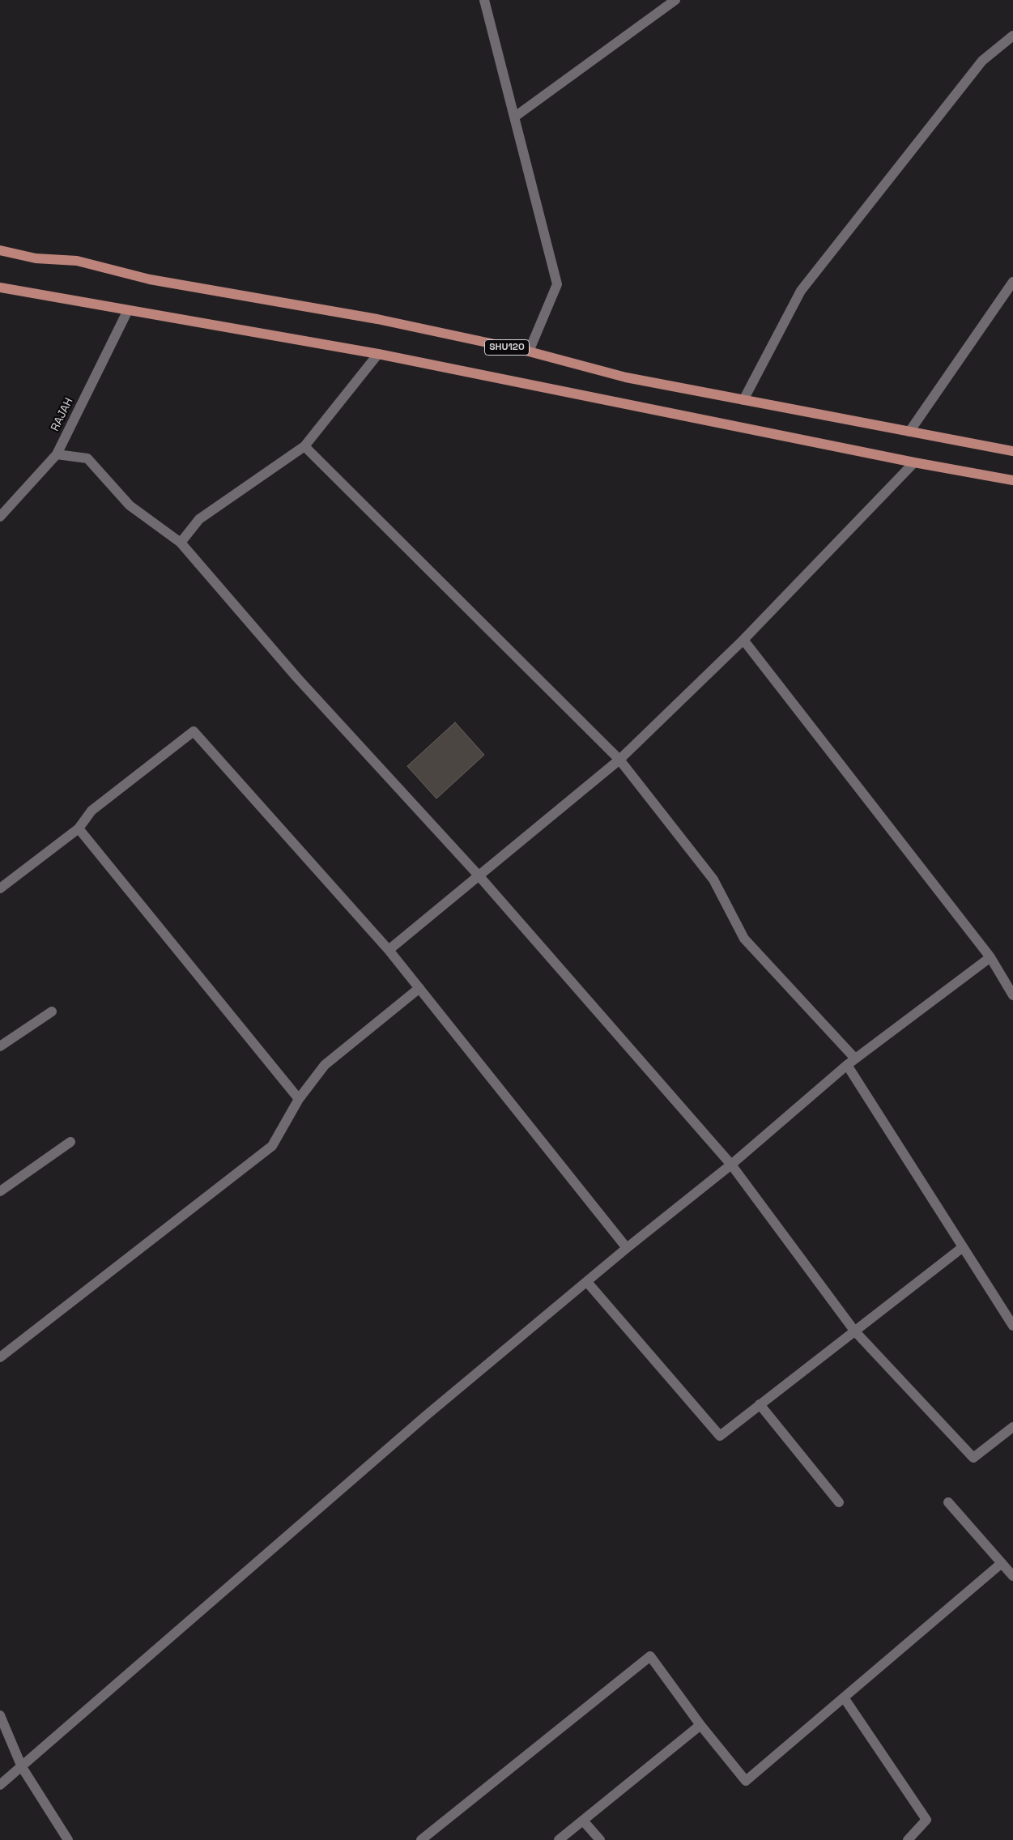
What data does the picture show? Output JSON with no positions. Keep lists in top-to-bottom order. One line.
{"streets":{"main road":["SHU120"],"street":["RAJAH"]}}
